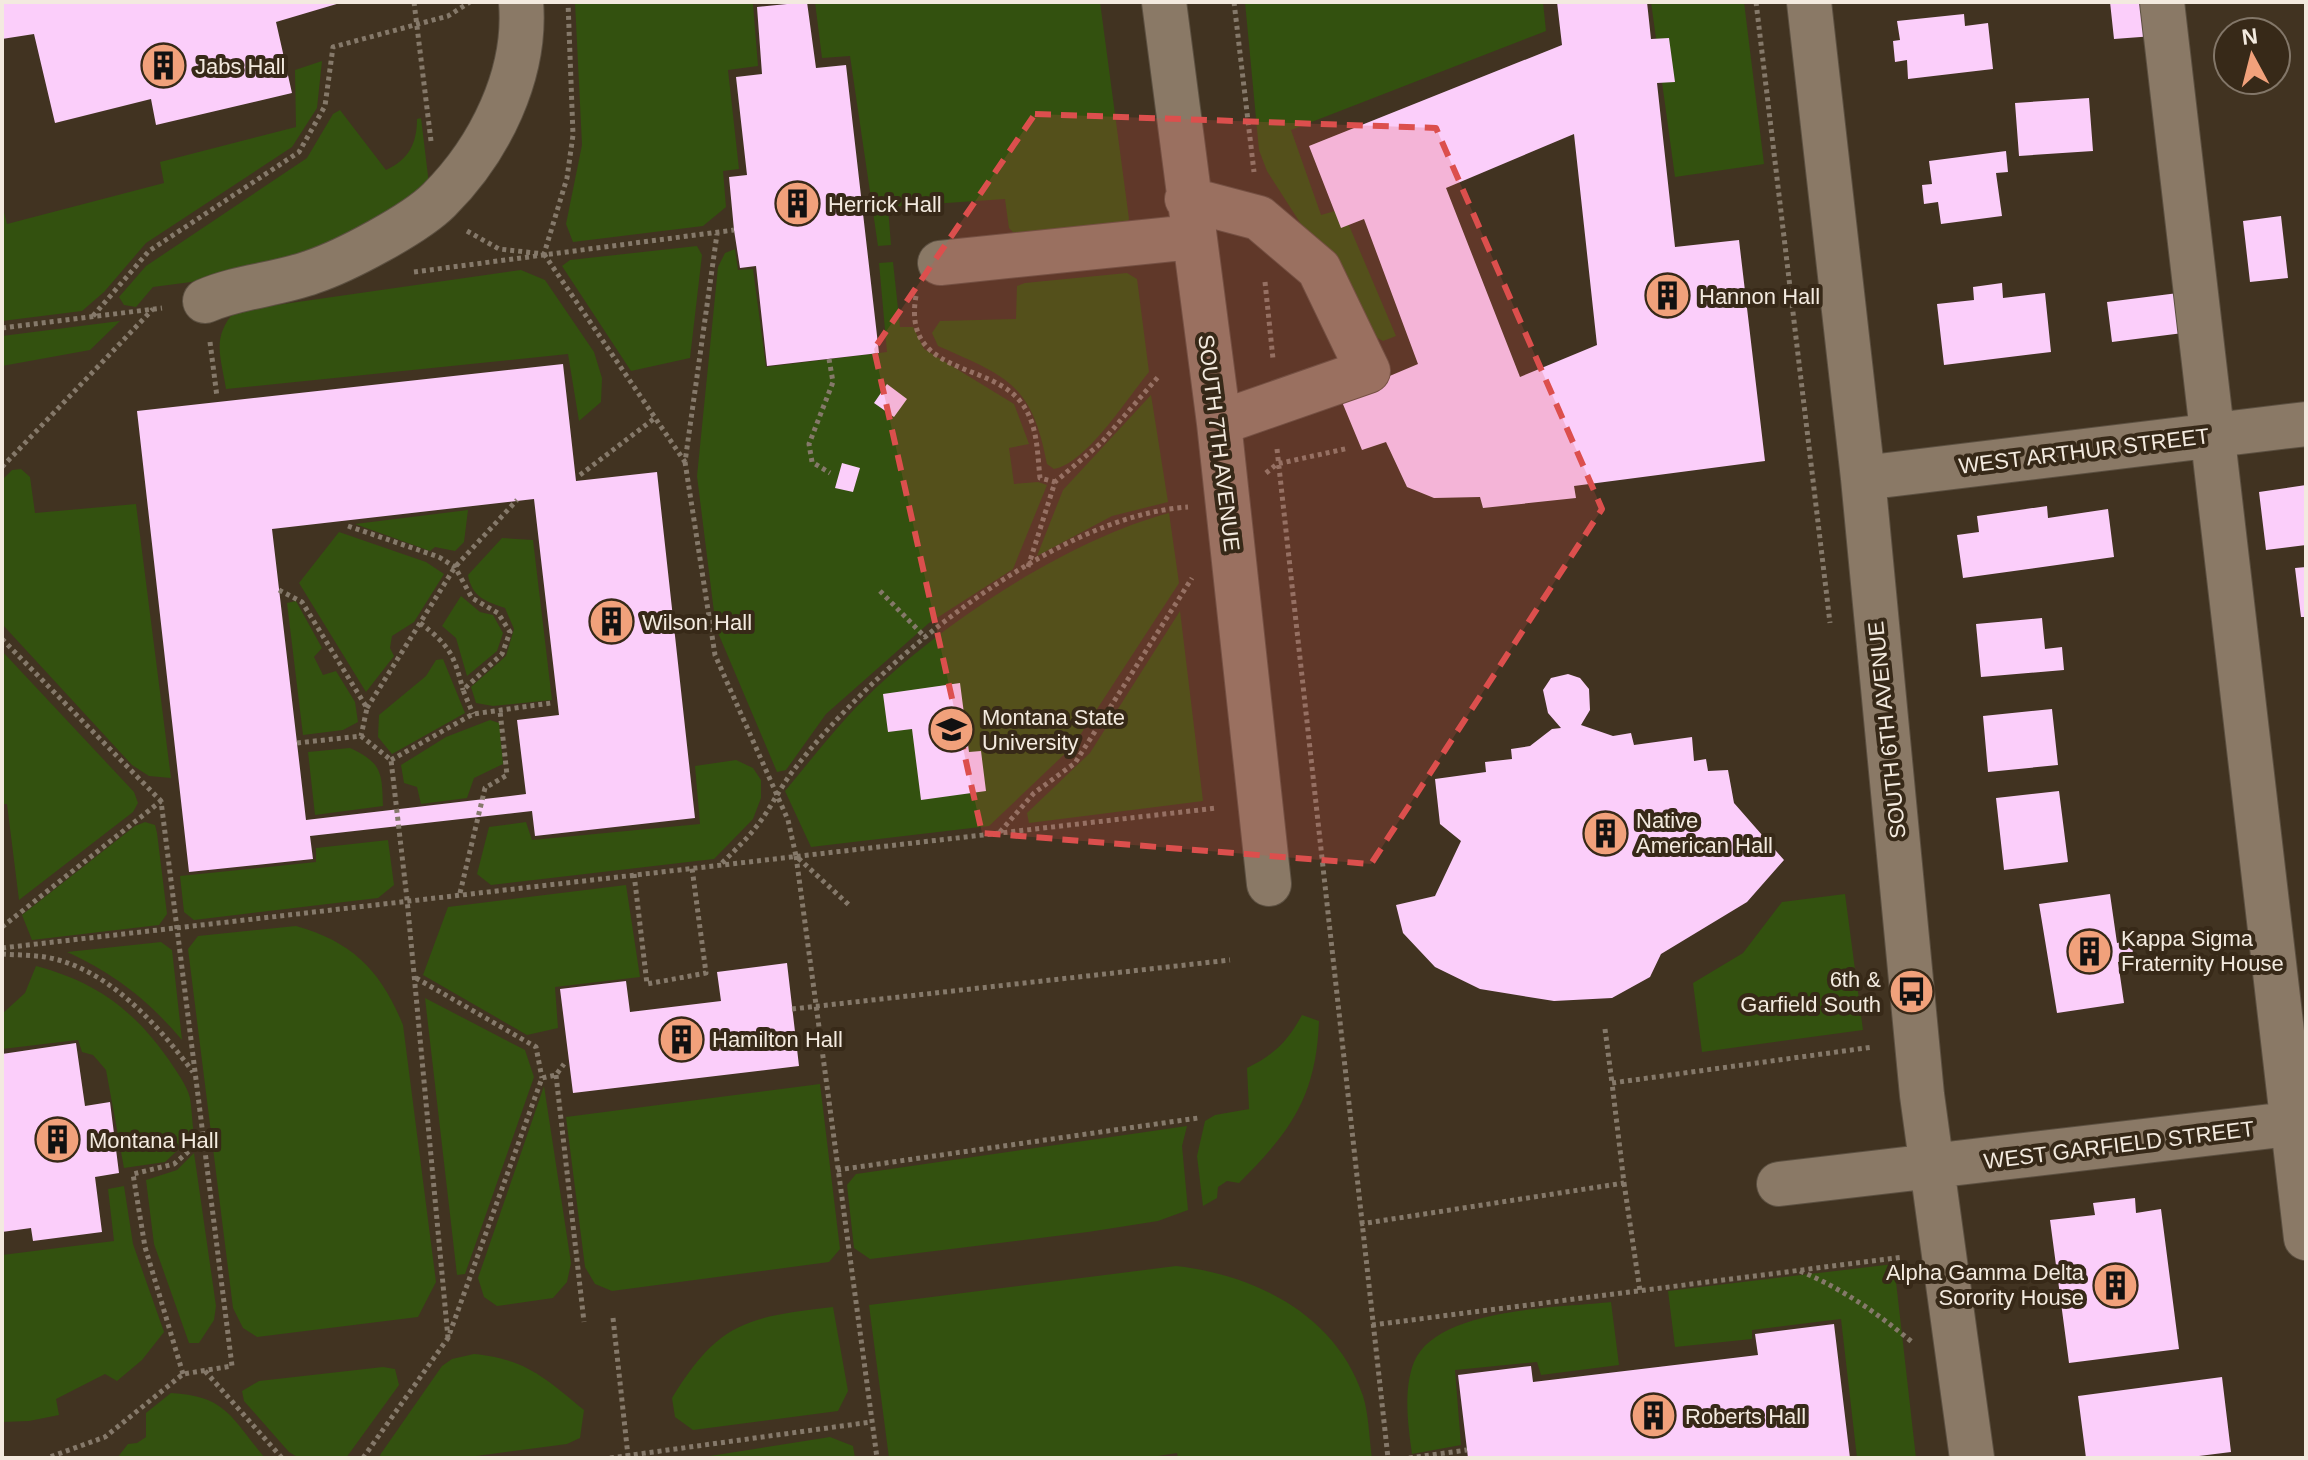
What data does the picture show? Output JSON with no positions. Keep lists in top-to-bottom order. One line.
{"streets":{"street":["SOUTH 7TH AVENUE","WEST ARTHUR STREET","SOUTH 6TH AVENUE","WEST GARFIELD STREET"]},"crossings":[["WEST ARTHUR STREET","SOUTH 6TH AVENUE"],["SOUTH 6TH AVENUE","WEST GARFIELD STREET"]],"places":{"building":["Jabs Hall","Herrick Hall","Hannon Hall","Wilson Hall","Native American Hall","Kappa Sigma Fraternity House","Hamilton Hall","Montana Hall","Alpha Gamma Delta Sorority House","Roberts Hall"],"school or university":["Montana State University"],"bus stop":["6th & Garfield South"]},"north":"top"}
